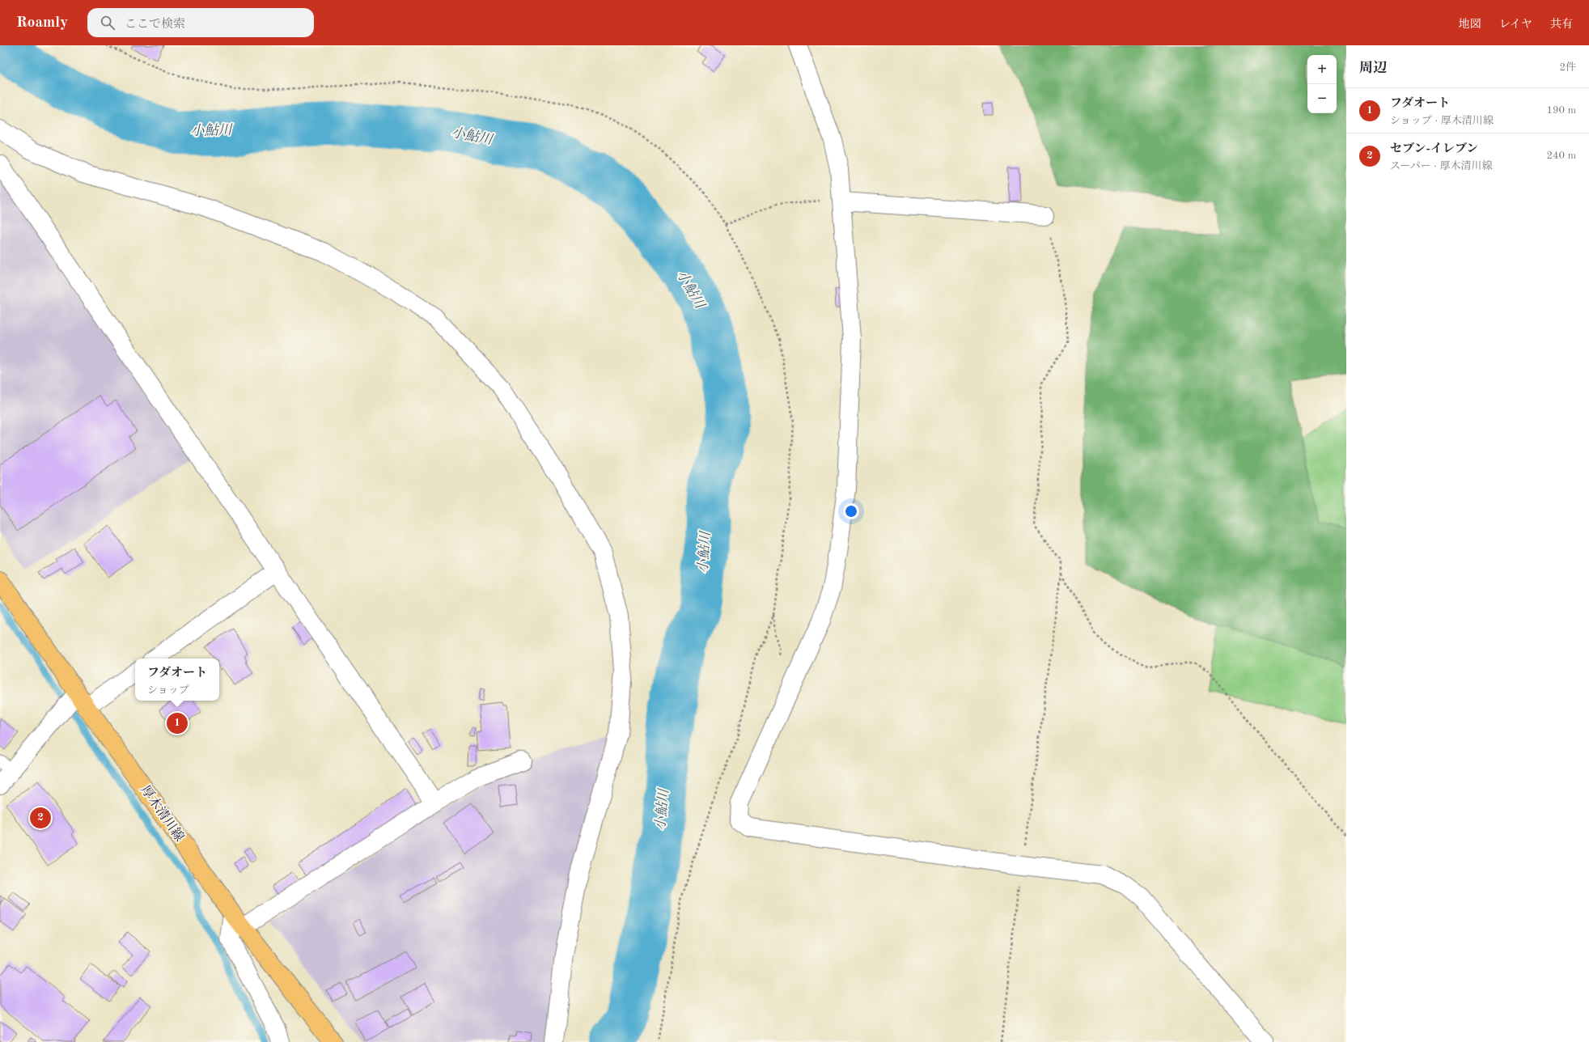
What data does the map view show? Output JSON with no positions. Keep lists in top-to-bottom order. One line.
{"streets":{"main road":["厚木清川線"]},"water":["小鮎川"],"page":{"header":"Roamly","search":"ここで検索","nav":["地図","レイヤ","共有"],"heading":["周辺","2件"],"map_buttons":["+","−"],"list":[{"mark":"1","name":"フダオート","note":"ショップ · 厚木清川線","value":"190 m"},{"mark":"2","name":"セブン-イレブン","note":"スーパー · 厚木清川線","value":"240 m"}],"popup":["フダオート","ショップ"],"pins":["1","2"]}}
